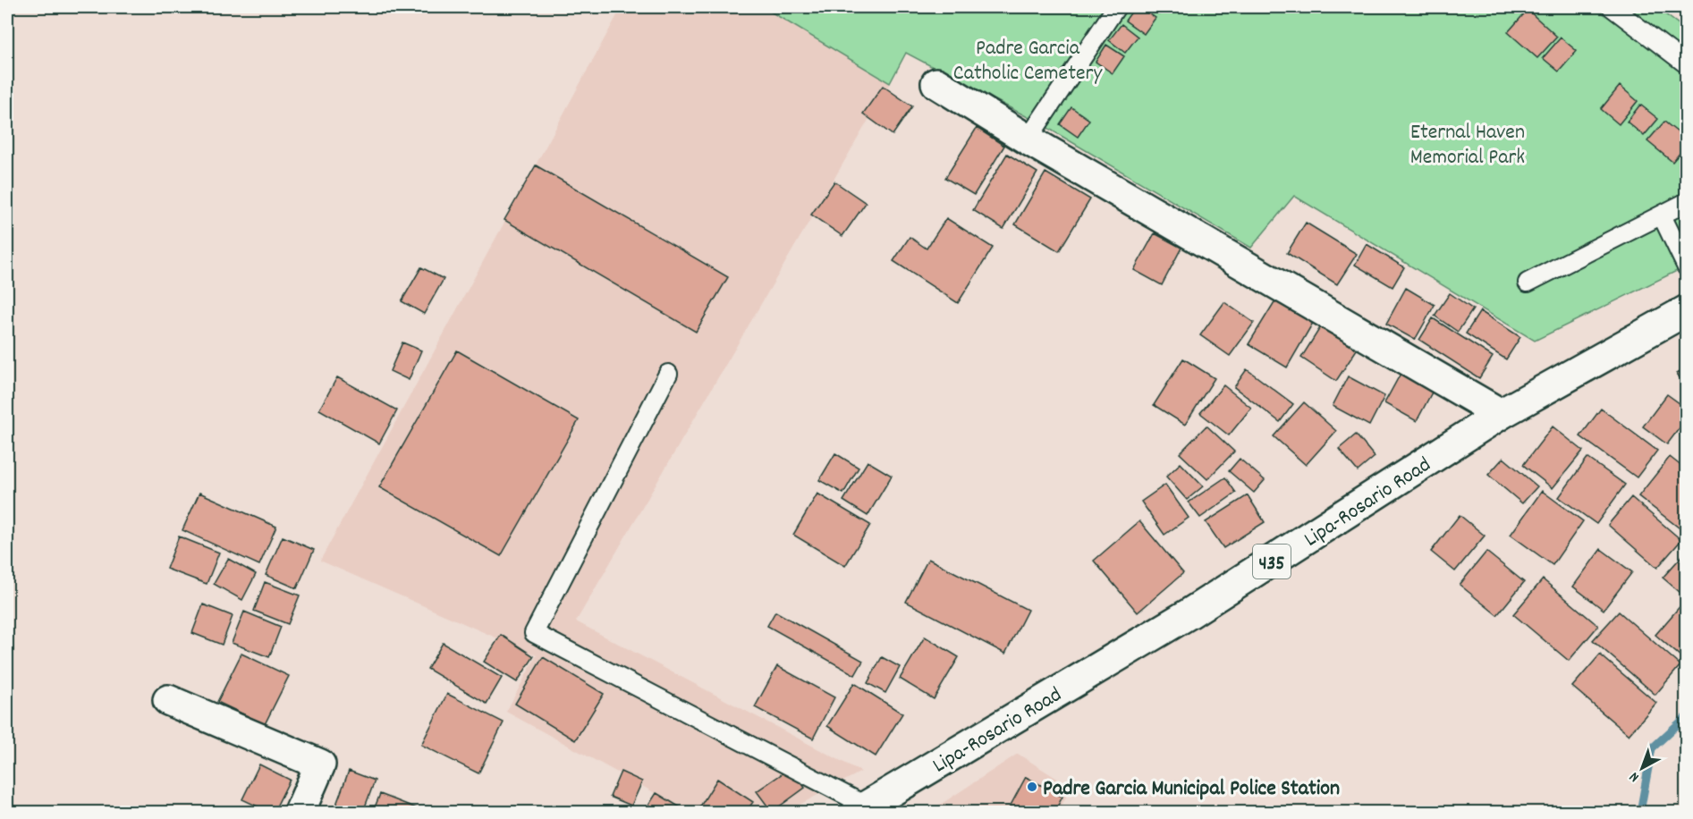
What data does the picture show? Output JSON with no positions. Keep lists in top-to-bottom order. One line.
{"streets":{"main road":["Lipa-Rosario Road","435"]},"parks":["Padre Garcia Catholic Cemetery","Eternal Haven Memorial Park"],"places":["Padre Garcia Municipal Police Station"],"north":"bottom left"}
